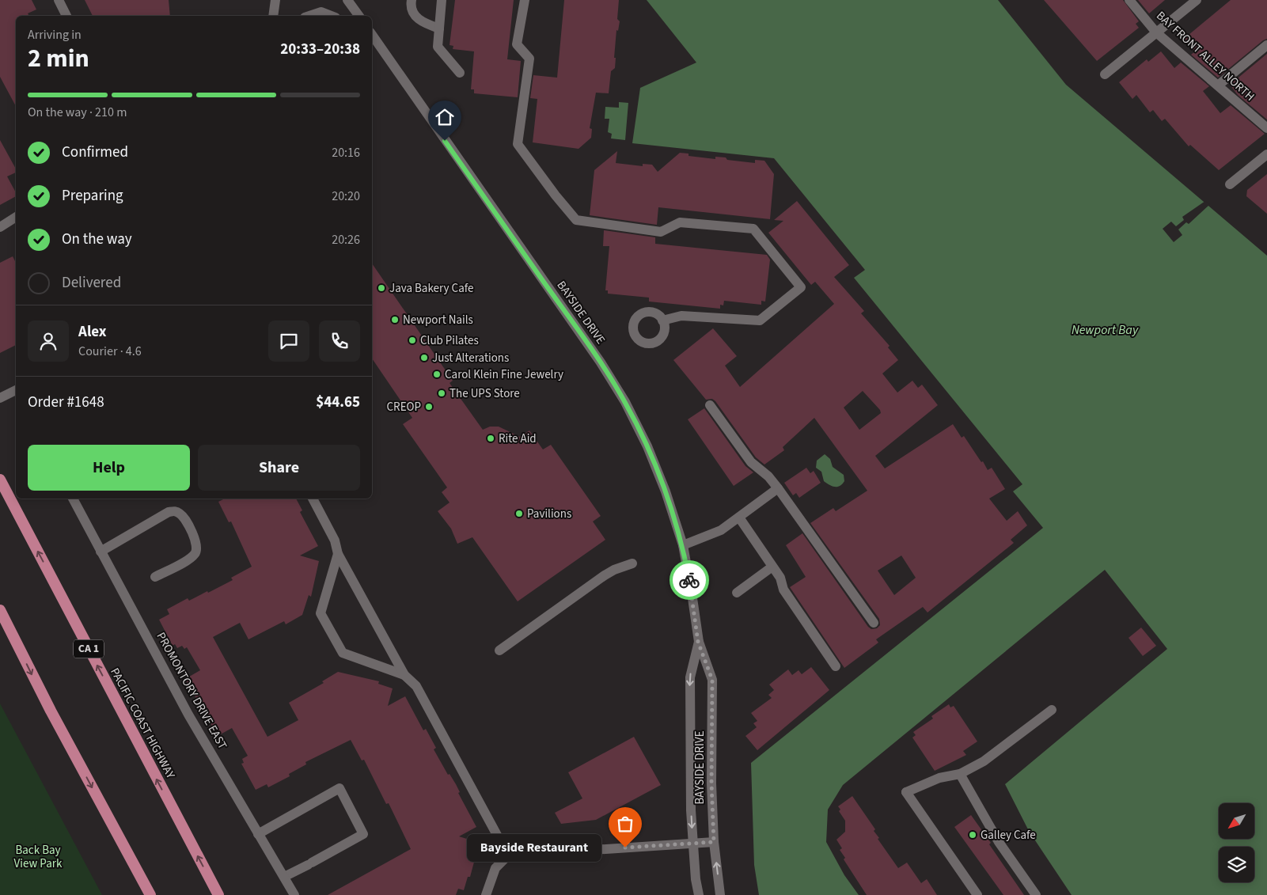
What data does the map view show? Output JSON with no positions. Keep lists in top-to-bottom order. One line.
{"streets":{"highway":["CA 1","PACIFIC COAST HIGHWAY"],"street":["BAY FRONT ALLEY NORTH","BAYSIDE DRIVE","PROMONTORY DRIVE EAST"]},"water":["Newport Bay"],"parks":["Back Bay View Park"],"places":["Java Bakery Cafe","Newport Nails","Club Pilates","Just Alterations","Carol Klein Fine Jewelry","The UPS Store","CREOP","Rite Aid","Pavilions","Galley Cafe","Bayside Restaurant"],"north":"bottom left","page":{"heading":["2 min","Arriving in","20:33–20:38"],"panel":["Alex","Courier · 4.6","Order #1648","$44.65"],"bar":"On the way · 210 m","list":[["Confirmed","20:16"],["Preparing","20:20"],["On the way","20:26"],"Delivered"],"buttons":["Help","Share"],"bubble":"Bayside Restaurant"}}
